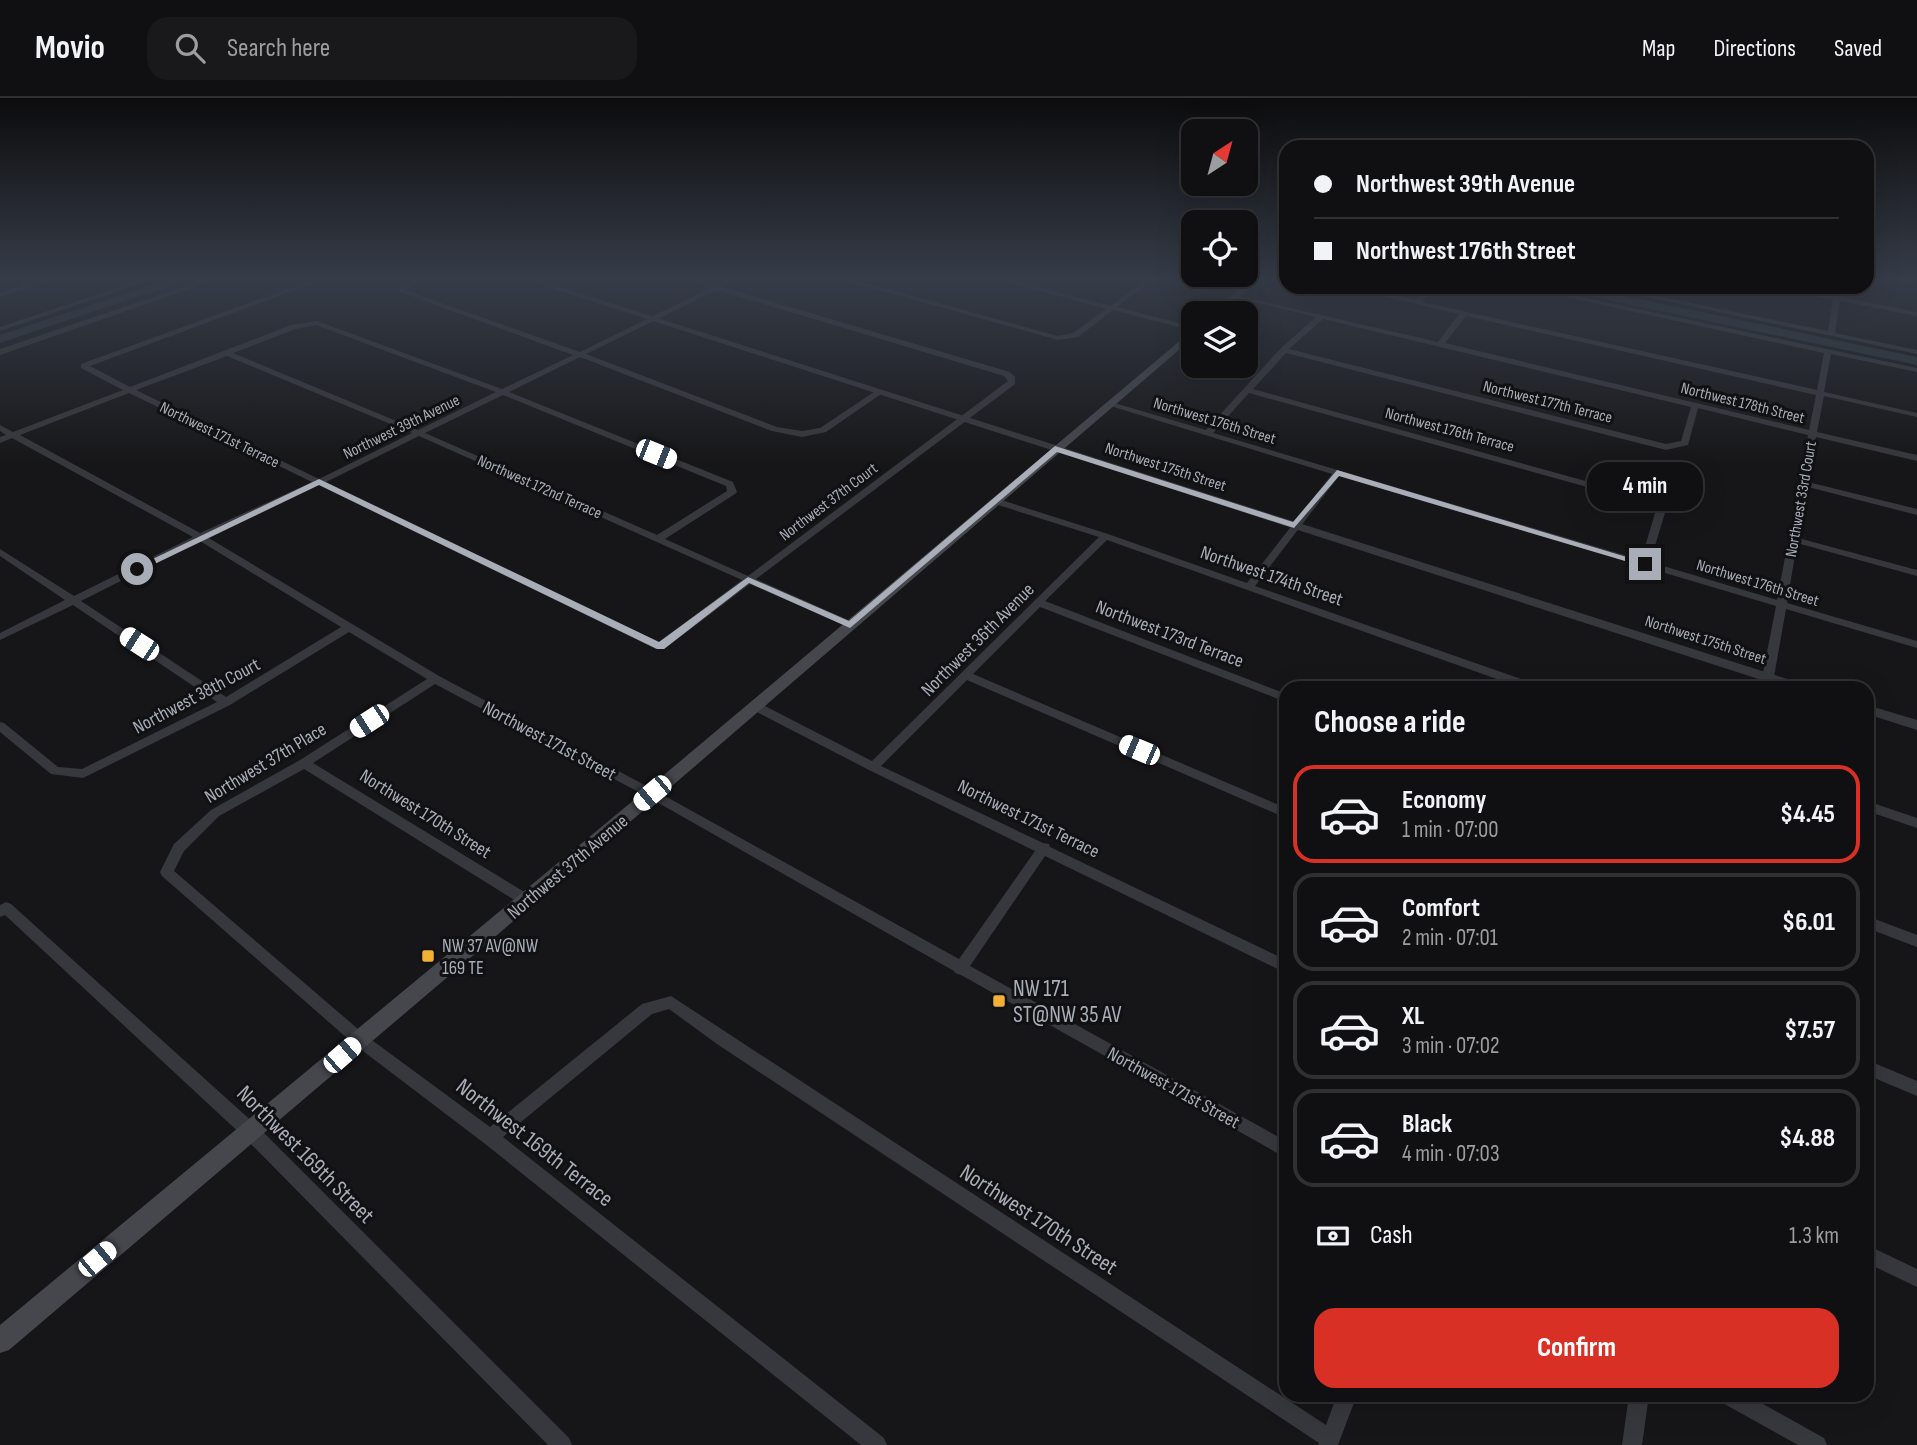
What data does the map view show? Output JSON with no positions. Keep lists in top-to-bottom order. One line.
{"streets":{"main road":["Northwest 37th Avenue"],"street":["Northwest 177th Terrace","Northwest 178th Street","Northwest 176th Street","Northwest 39th Avenue","Northwest 176th Terrace","Northwest 171st Terrace","Northwest 175th Street","Northwest 172nd Terrace","Northwest 33rd Court","Northwest 37th Court","Northwest 174th Street","Northwest 173rd Terrace","Northwest 36th Avenue","Northwest 38th Court","Northwest 171st Street","Northwest 37th Place","Northwest 170th Street","Northwest 169th Terrace","Northwest 169th Street"]},"crossings":[["Northwest 177th Terrace","Northwest 178th Street"],["Northwest 178th Street","Northwest 33rd Court"],["Northwest 176th Street","Northwest 176th Terrace"],["Northwest 176th Street","Northwest 33rd Court"],["Northwest 176th Street","Northwest 37th Avenue"],["Northwest 39th Avenue","Northwest 171st Terrace"],["Northwest 39th Avenue","Northwest 172nd Terrace"],["Northwest 39th Avenue","Northwest 171st Street"],["Northwest 171st Terrace","Northwest 37th Court"],["Northwest 171st Terrace","Northwest 36th Avenue"],["Northwest 171st Terrace","Northwest 37th Avenue"],["Northwest 175th Street","Northwest 37th Court"],["Northwest 175th Street","Northwest 37th Avenue"],["Northwest 172nd Terrace","Northwest 37th Court"],["Northwest 172nd Terrace","Northwest 37th Avenue"],["Northwest 174th Street","Northwest 36th Avenue"],["Northwest 174th Street","Northwest 37th Avenue"],["Northwest 173rd Terrace","Northwest 36th Avenue"],["Northwest 38th Court","Northwest 171st Street"],["Northwest 171st Street","Northwest 37th Place"],["Northwest 171st Street","Northwest 37th Avenue"],["Northwest 37th Place","Northwest 170th Street"],["Northwest 37th Place","Northwest 169th Terrace"],["Northwest 170th Street","Northwest 37th Avenue"],["Northwest 170th Street","Northwest 169th Terrace"],["Northwest 37th Avenue","Northwest 169th Terrace"],["Northwest 37th Avenue","Northwest 169th Street"]],"places":{"transit":["NW 37 AV@NW 169 TE","NW 171 ST@NW 35 AV"]},"north":"top right","page":{"header":"Movio","search":"Search here","nav":["Map","Directions","Saved"],"banner":["Northwest 39th Avenue","Northwest 176th Street"],"bubble":"4 min","heading":"Choose a ride","list":[{"name":"Economy","note":"1 min · 07:00","value":"$4.45"},{"name":"Comfort","note":"2 min · 07:01","value":"$6.01"},{"name":"XL","note":"3 min · 07:02","value":"$7.57"},{"name":"Black","note":"4 min · 07:03","value":"$4.88"}],"pay":["Cash","1.3 km"],"buttons":"Confirm"}}
